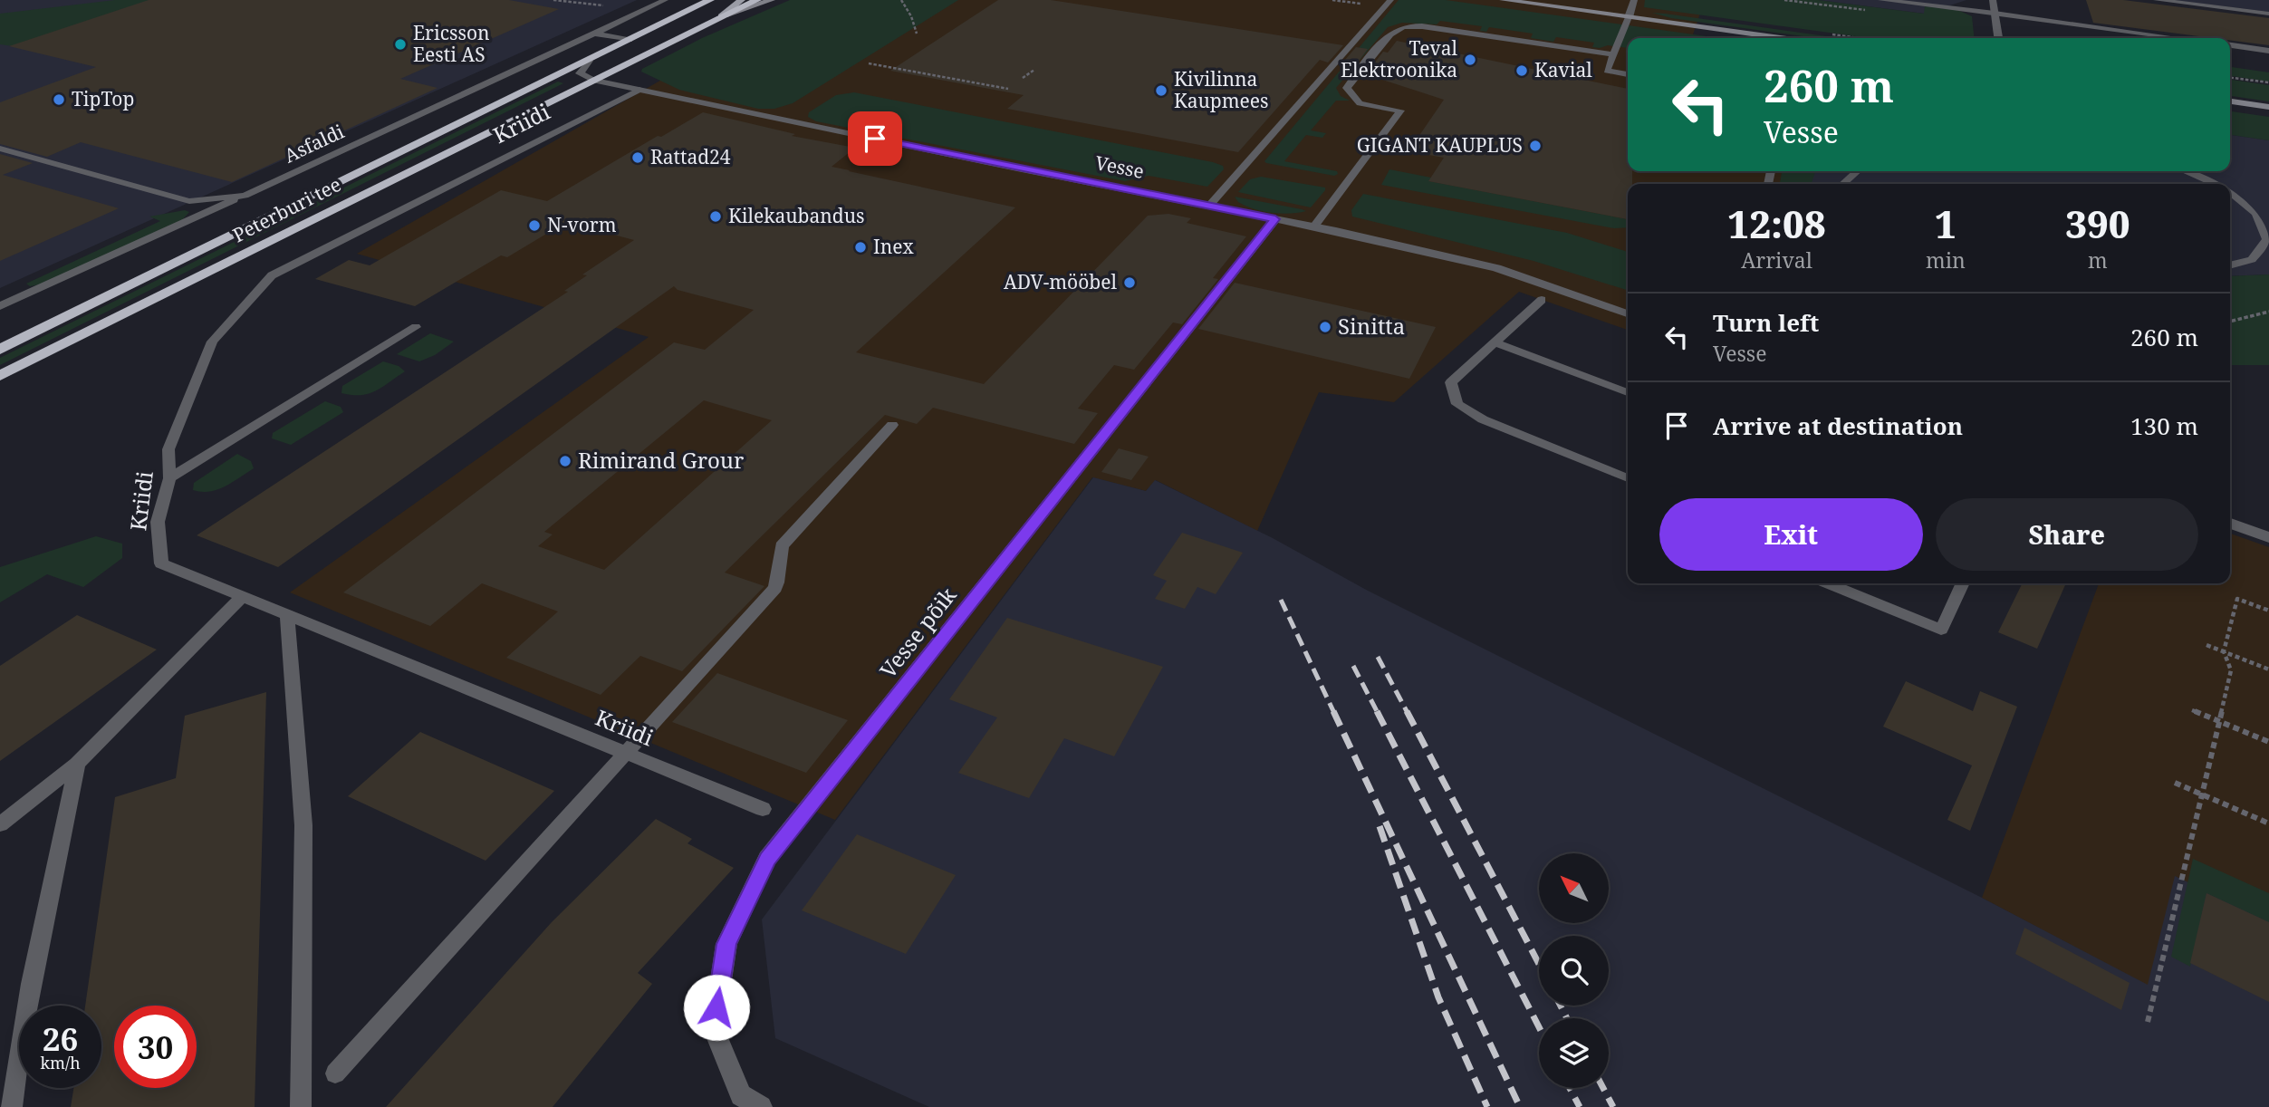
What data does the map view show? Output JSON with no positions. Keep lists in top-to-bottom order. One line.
{"streets":{"highway":["Peterburi tee"],"street":["Vesse","Vesse põik"],"lane":["Kriidi","Asfaldi"]},"crossings":[["Kriidi","Vesse"],["Vesse","Peterburi tee"],["Vesse","Vesse põik"]],"places":["Ericsson Eesti AS","Teval Elektroonika","Kavial","Kivilinna Kaupmees","TipTop","GIGANT KAUPLUS","Rattad24","Kilekaubandus","N-vorm","Inex","ADV-mööbel","Sinitta","Rimirand Grour"],"north":"top left","page":{"turn":["260 m","Vesse"],"eta":["12:08","Arrival","1","min","390","m"],"list":[{"name":"Turn left","note":"Vesse","value":"260 m"},{"name":"Arrive at destination","value":"130 m"}],"buttons":["Exit","Share"],"speed":"26 km/h","limit":"30"}}
